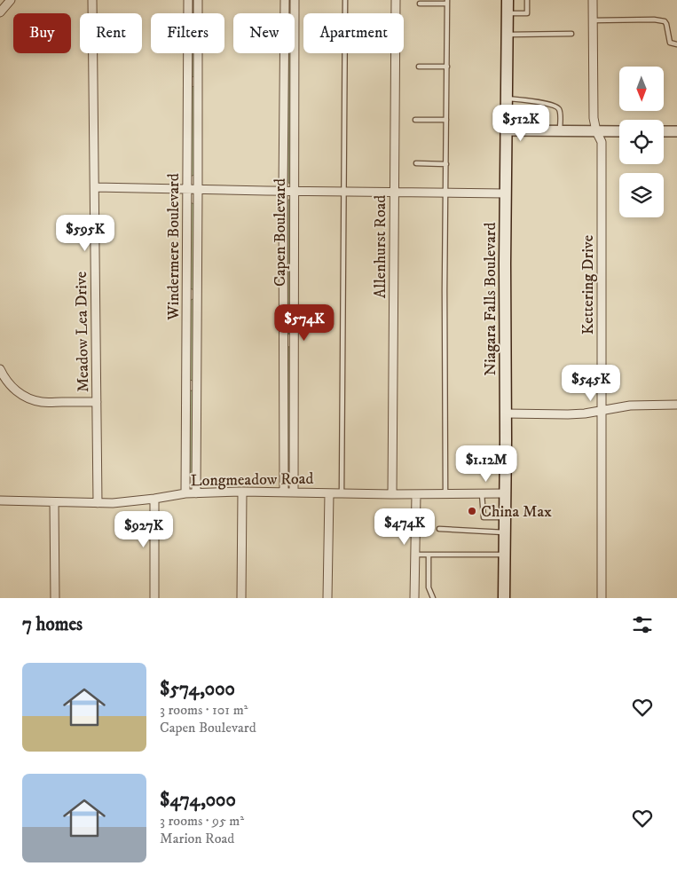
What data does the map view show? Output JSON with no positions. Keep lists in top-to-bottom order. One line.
{"streets":{"main road":["Niagara Falls Boulevard"],"street":["Capen Boulevard","Windermere Boulevard","Allenhurst Road","Kettering Drive","Meadow Lea Drive","Longmeadow Road"]},"crossings":[["Capen Boulevard","Longmeadow Road"],["Windermere Boulevard","Longmeadow Road"],["Allenhurst Road","Longmeadow Road"],["Niagara Falls Boulevard","Longmeadow Road"],["Meadow Lea Drive","Longmeadow Road"]],"places":["China Max"],"north":"bottom","page":{"chip":["Buy","Rent","Filters","New","Apartment"],"price":["$512K","$595K","$574K","$545K","$1.12M","$474K","$927K"],"heading":"7 homes","list":[{"name":"$574,000","note":"3 rooms · 101 m² · Capen Boulevard"},{"name":"$474,000","note":"3 rooms · 95 m² · Marion Road"}]}}
